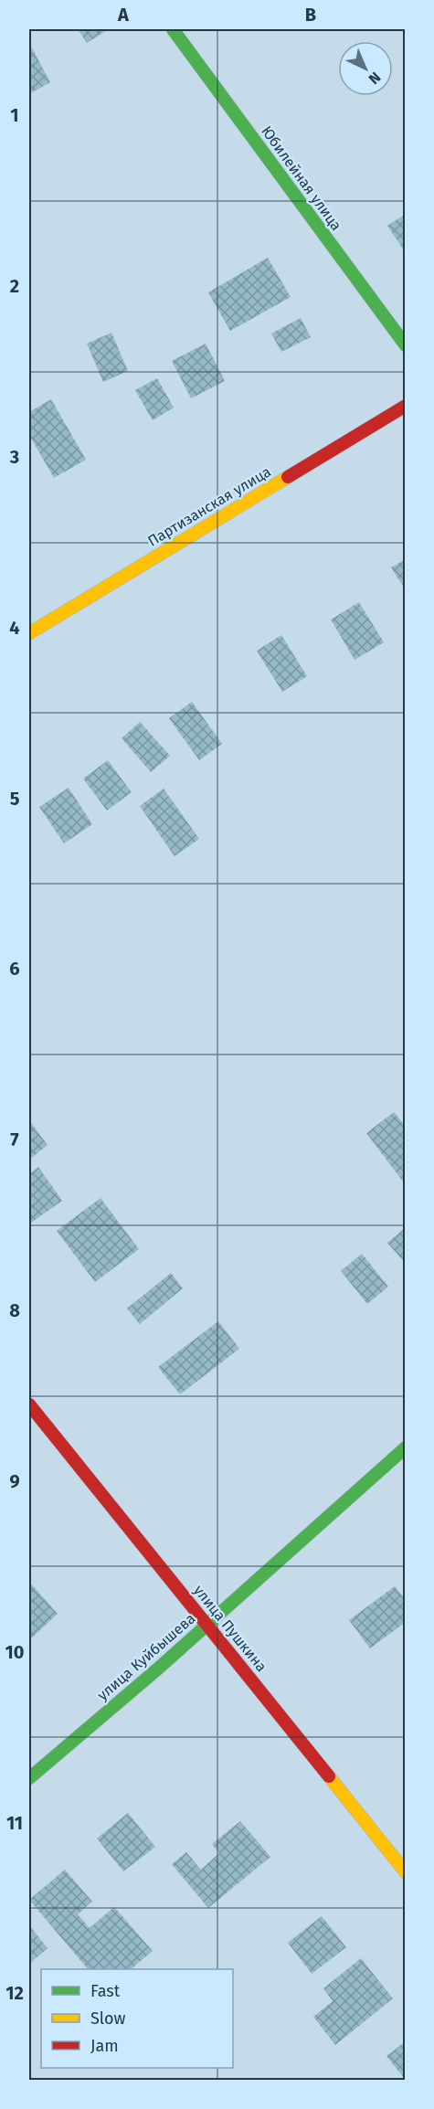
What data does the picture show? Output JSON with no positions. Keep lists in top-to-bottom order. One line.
{"streets":{"street":["Юбилейная улица","Партизанская улица","улица Пушкина","улица Куйбышева"]},"crossings":[["улица Пушкина","улица Куйбышева"]],"legend":["Fast","Slow","Jam"],"north":"bottom right","grid":{"columns":["A","B"],"rows":["1","2","3","4","5","6","7","8","9","10","11","12"]}}
